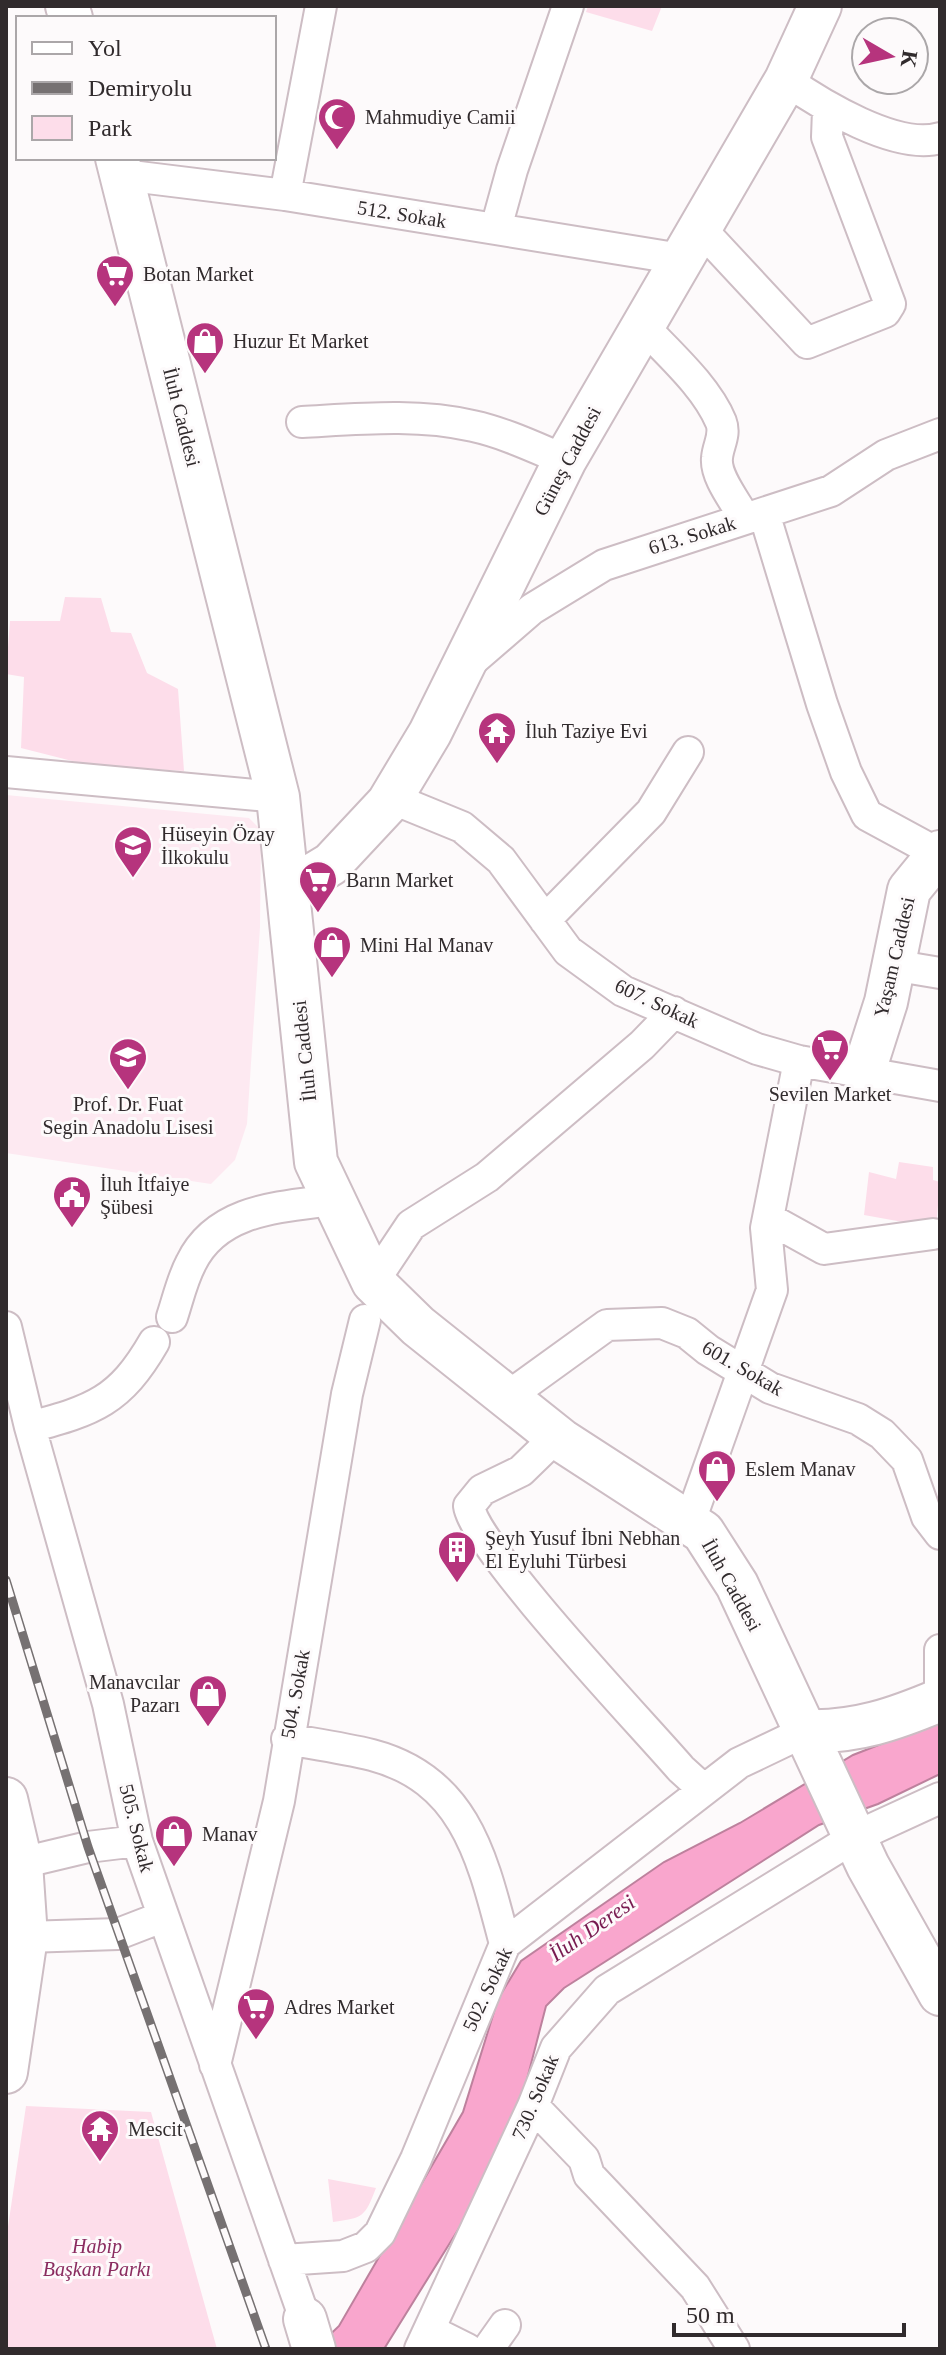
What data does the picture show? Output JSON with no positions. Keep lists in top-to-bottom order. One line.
{"streets":{"street":["512. Sokak","İluh Caddesi","Güneş Caddesi","613. Sokak","Yaşam Caddesi","607. Sokak","601. Sokak","504. Sokak","505. Sokak","502. Sokak","730. Sokak"]},"crossings":[["512. Sokak","İluh Caddesi"],["512. Sokak","Güneş Caddesi"],["İluh Caddesi","Güneş Caddesi"],["İluh Caddesi","601. Sokak"],["İluh Caddesi","504. Sokak"],["İluh Caddesi","502. Sokak"],["İluh Caddesi","730. Sokak"],["Güneş Caddesi","613. Sokak"],["Güneş Caddesi","607. Sokak"],["Yaşam Caddesi","607. Sokak"],["504. Sokak","505. Sokak"],["505. Sokak","502. Sokak"]],"water":["İluh Deresi"],"parks":["Habip Başkan Parkı"],"places":{"mosque":["Mahmudiye Camii"],"supermarket":["Botan Market","Barın Market","Sevilen Market","Adres Market"],"shop":["Huzur Et Market","Mini Hal Manav","Eslem Manav","Manavcılar Pazarı","Manav"],"temple":["İluh Taziye Evi","Mescit"],"school or university":["Hüseyin Özay İlkokulu","Prof. Dr. Fuat Segin Anadolu Lisesi"],"public building":["İluh İtfaiye Şübesi"],"building":["Şeyh Yusuf İbni Nebhan El Eyluhi Türbesi"]},"legend":["Yol","Demiryolu","Park"],"scale_bar":"50 m","north":"right"}
